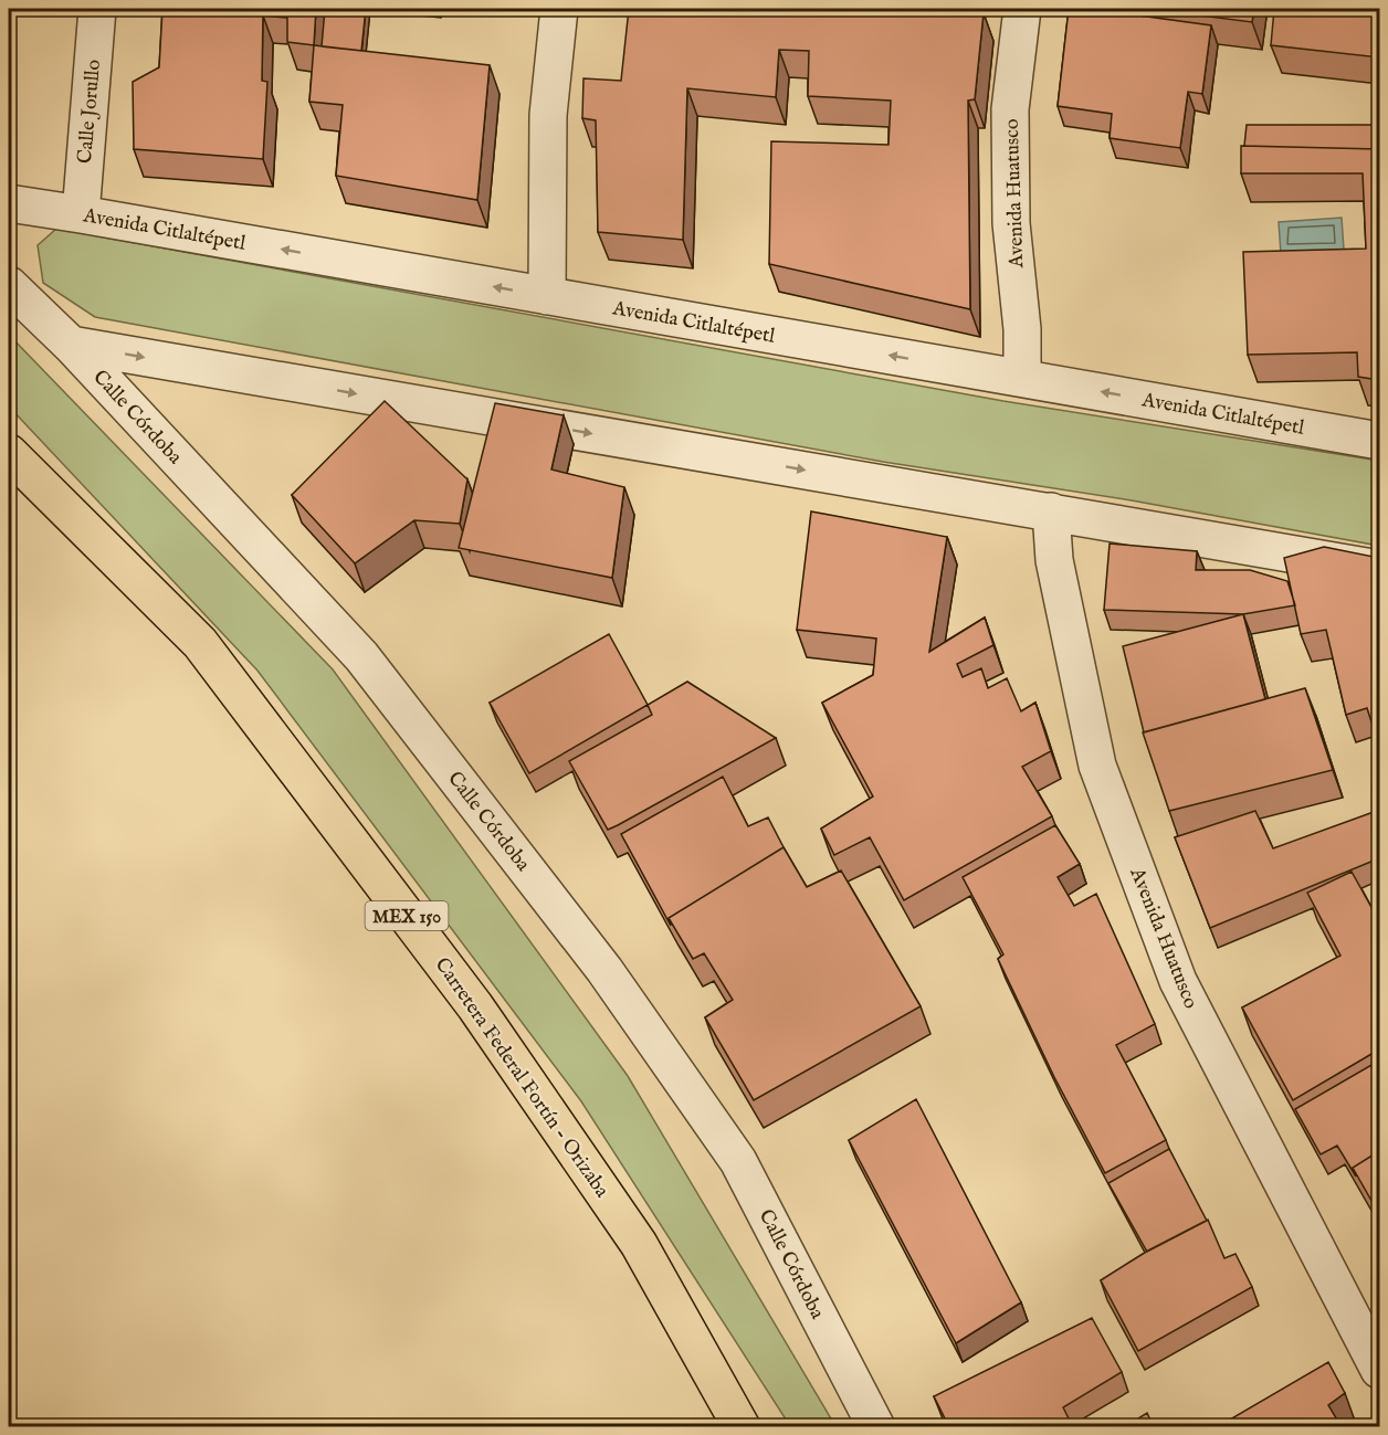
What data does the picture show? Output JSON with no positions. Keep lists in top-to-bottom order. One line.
{"streets":{"main road":["MEX 150","Carretera Federal Fortín - Orizaba"],"street":["Calle Jorullo","Avenida Huatusco","Avenida Citlaltépetl","Calle Córdoba"]},"crossings":[["Calle Jorullo","Avenida Citlaltépetl"],["Avenida Huatusco","Avenida Citlaltépetl"]]}
